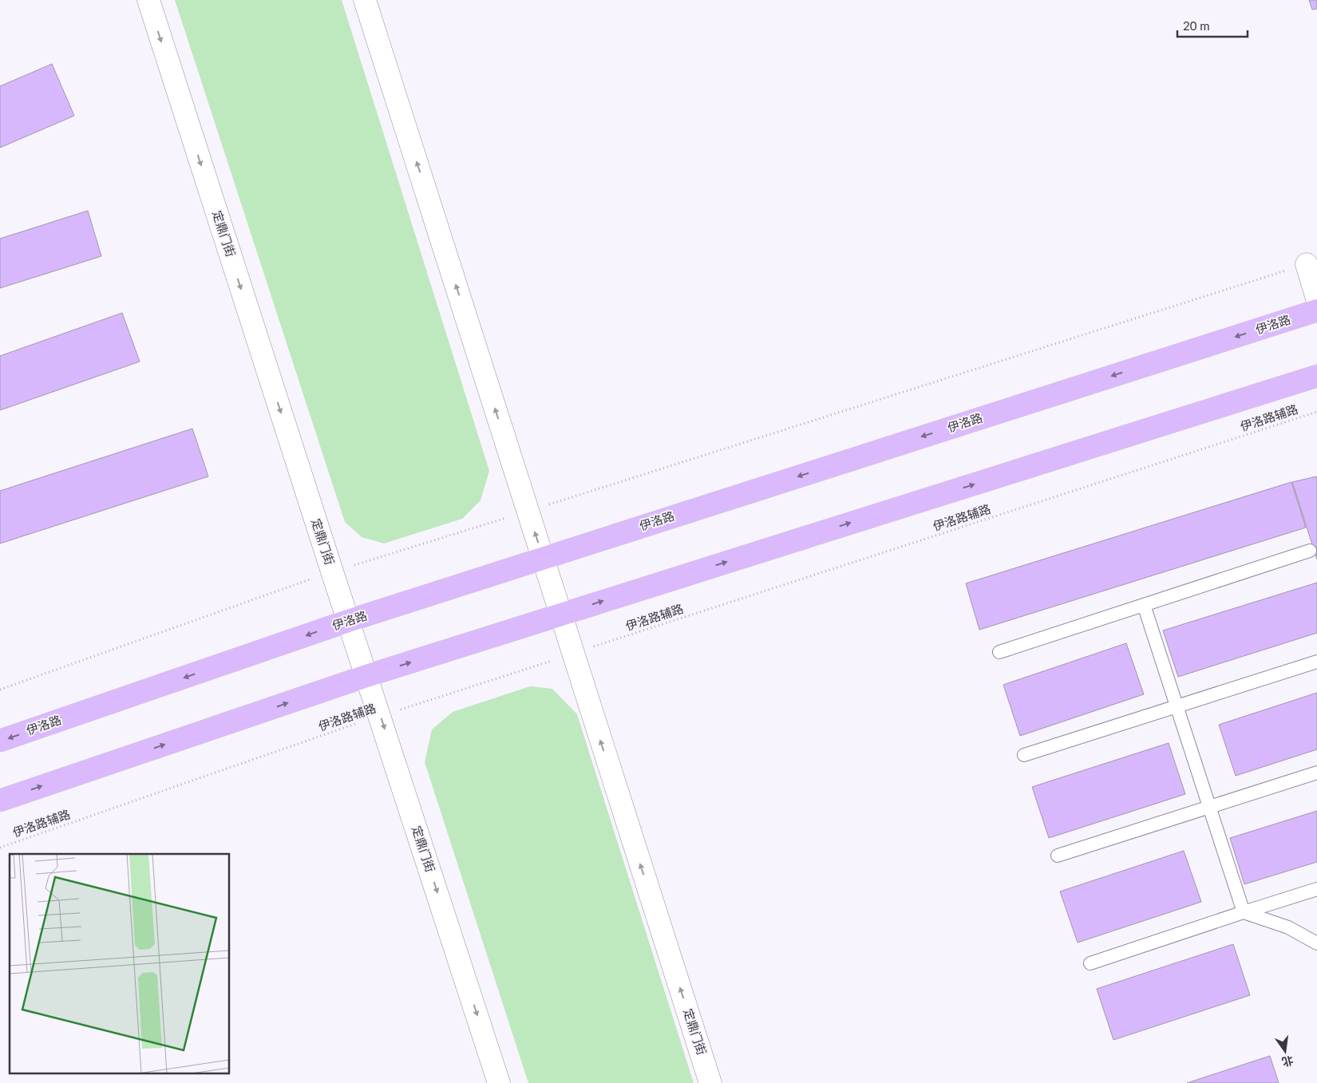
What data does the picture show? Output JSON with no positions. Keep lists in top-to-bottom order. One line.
{"streets":{"main road":["伊洛路"],"street":["定鼎门街"],"path":["伊洛路辅路"]},"crossings":[["定鼎门街","伊洛路"],["定鼎门街","伊洛路辅路"]],"scale_bar":"20 m","north":"bottom"}
